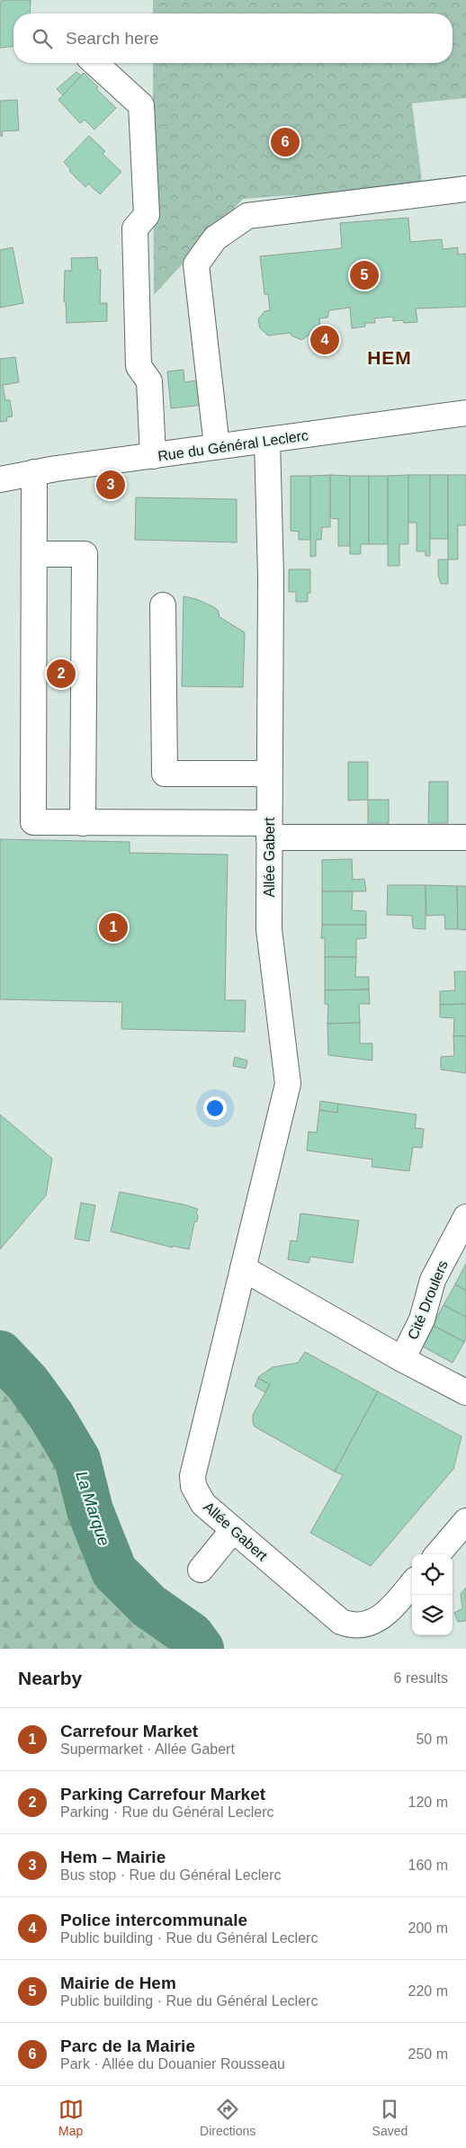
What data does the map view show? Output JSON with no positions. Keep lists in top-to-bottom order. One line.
{"streets":{"street":["Rue du Général Leclerc","Allée Gabert","Cité Droulers"]},"crossings":[["Rue du Général Leclerc","Allée Gabert"]],"districts":["HEM"],"water":["La Marque"],"page":{"search":"Search here","pins":["6","5","4","3","2","1"],"heading":["Nearby","6 results"],"list":[{"mark":"1","name":"Carrefour Market","note":"Supermarket · Allée Gabert","value":"50 m"},{"mark":"2","name":"Parking Carrefour Market","note":"Parking · Rue du Général Leclerc","value":"120 m"},{"mark":"3","name":"Hem – Mairie","note":"Bus stop · Rue du Général Leclerc","value":"160 m"},{"mark":"4","name":"Police intercommunale","note":"Public building · Rue du Général Leclerc","value":"200 m"},{"mark":"5","name":"Mairie de Hem","note":"Public building · Rue du Général Leclerc","value":"220 m"},{"mark":"6","name":"Parc de la Mairie","note":"Park · Allée du Douanier Rousseau","value":"250 m"}],"nav":["Map","Directions","Saved"]}}
